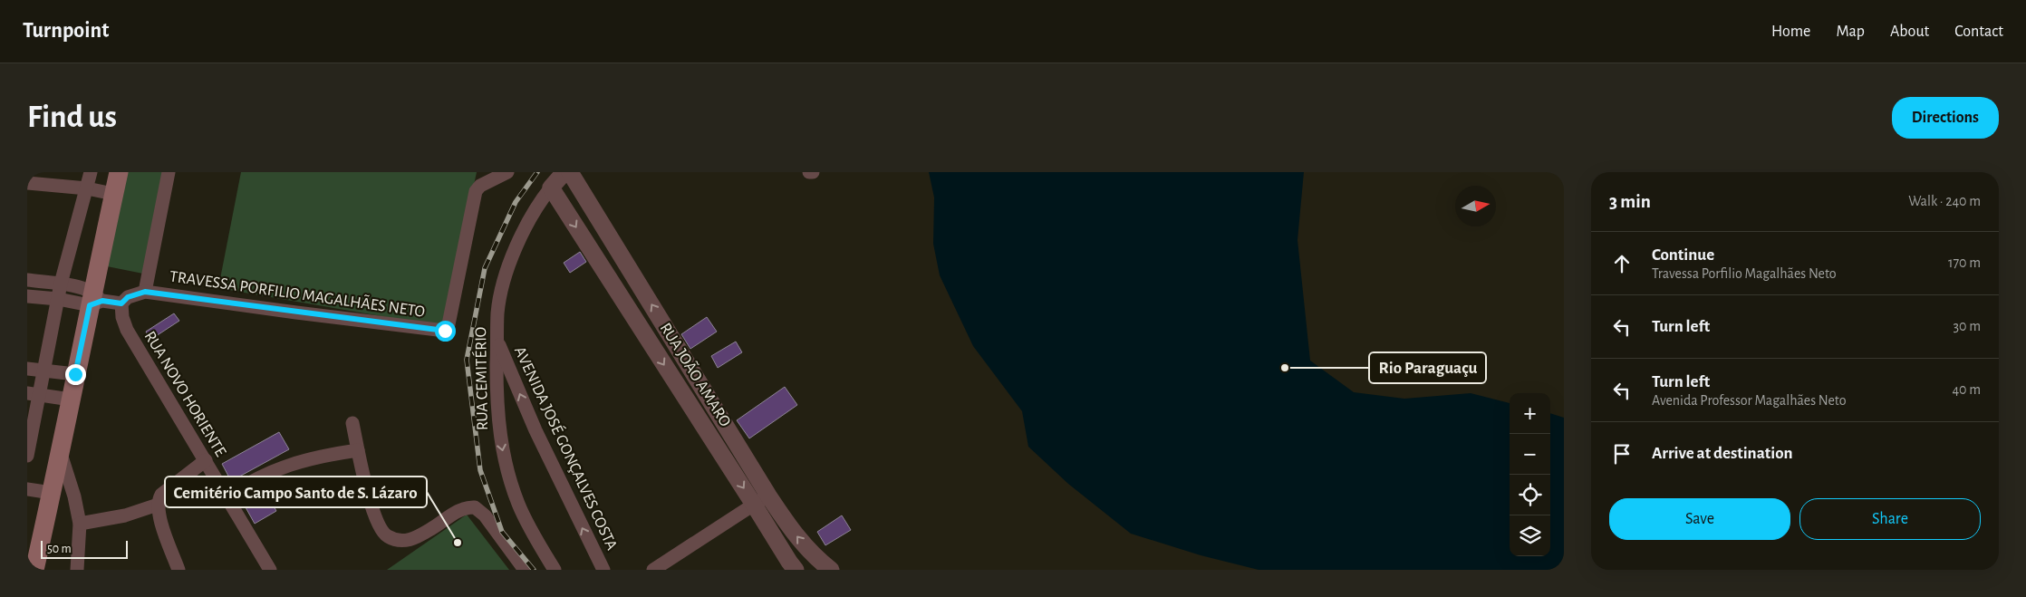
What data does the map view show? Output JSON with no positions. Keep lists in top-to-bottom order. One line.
{"streets":{"street":["TRAVESSA PORFILIO MAGALHÃES NETO","RUA JOÃO AMARO","RUA CEMITÉRIO","RUA NOVO HORIENTE","AVENIDA JOSÉ GONÇALVES COSTA"]},"crossings":[["RUA JOÃO AMARO","RUA CEMITÉRIO"],["RUA CEMITÉRIO","AVENIDA JOSÉ GONÇALVES COSTA"]],"one_way":["RUA CEMITÉRIO","AVENIDA JOSÉ GONÇALVES COSTA"],"places":["Rio Paraguaçu","Cemitério Campo Santo de S. Lázaro"],"scale_bar":"50 m","north":"right","page":{"header":"Turnpoint","nav":["Home","Map","About","Contact"],"buttons":["Directions",["Save","Share"]],"title":"Find us","heading":["3 min","Walk · 240 m"],"list":[["Continue","Travessa Porfilio Magalhães Neto","170 m"],["Turn left","30 m"],["Turn left","Avenida Professor Magalhães Neto","40 m"],"Arrive at destination"],"map_buttons":["+","−"],"scale":"50 m"}}
